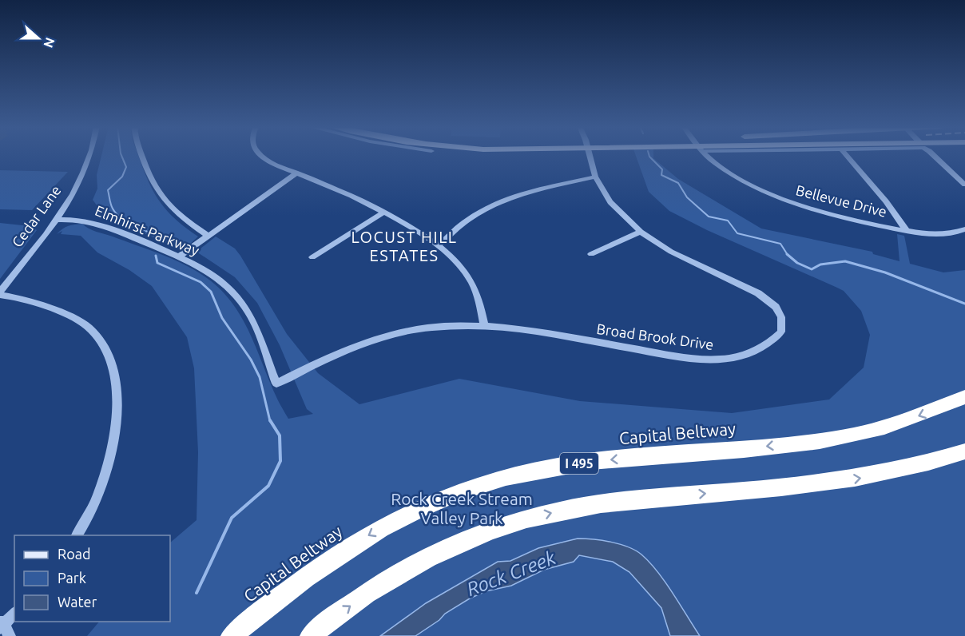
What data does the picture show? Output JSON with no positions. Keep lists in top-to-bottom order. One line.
{"streets":{"highway":["Capital Beltway","I 495"],"street":["Bellevue Drive","Cedar Lane","Elmhirst Parkway","Broad Brook Drive"]},"crossings":[["Cedar Lane","Elmhirst Parkway"],["Elmhirst Parkway","Broad Brook Drive"]],"districts":["LOCUST HILL ESTATES"],"water":["Rock Creek"],"parks":["Rock Creek Stream Valley Park"],"legend":["Road","Park","Water"],"north":"right"}
